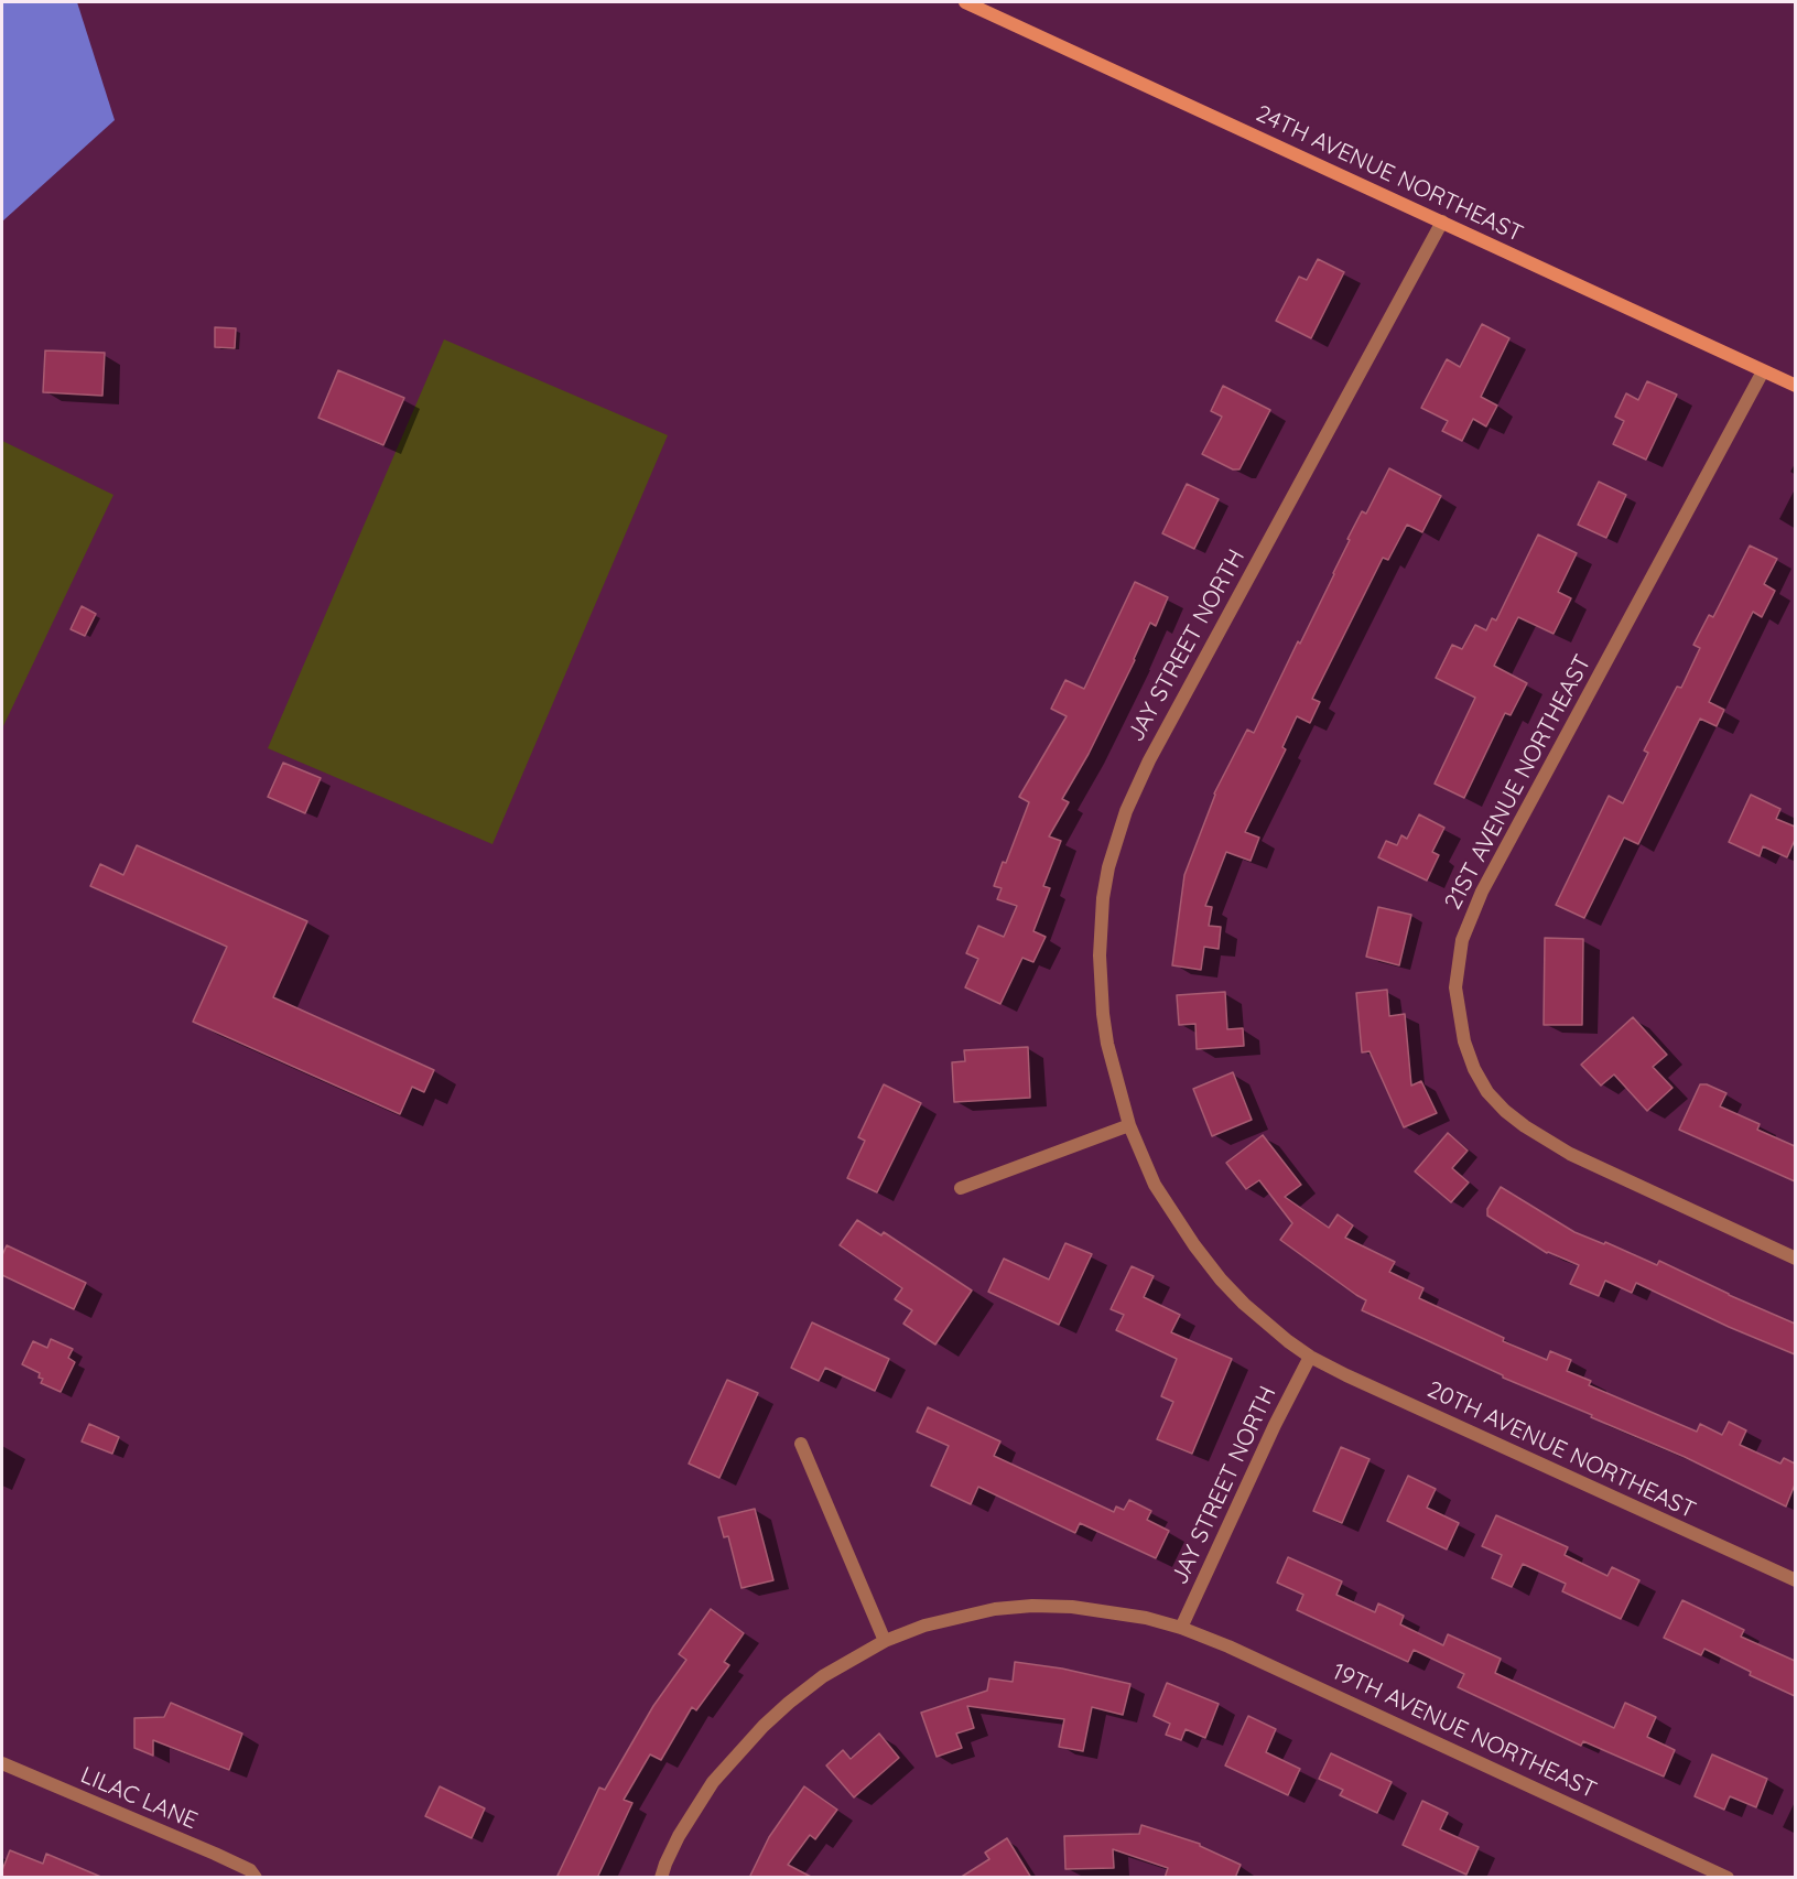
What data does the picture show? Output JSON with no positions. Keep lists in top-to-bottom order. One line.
{"streets":{"main road":["24TH AVENUE NORTHEAST"],"street":["JAY STREET NORTH","21ST AVENUE NORTHEAST","20TH AVENUE NORTHEAST","19TH AVENUE NORTHEAST","LILAC LANE"]},"crossings":[["24TH AVENUE NORTHEAST","JAY STREET NORTH"],["24TH AVENUE NORTHEAST","21ST AVENUE NORTHEAST"],["JAY STREET NORTH","20TH AVENUE NORTHEAST"],["JAY STREET NORTH","19TH AVENUE NORTHEAST"]]}
